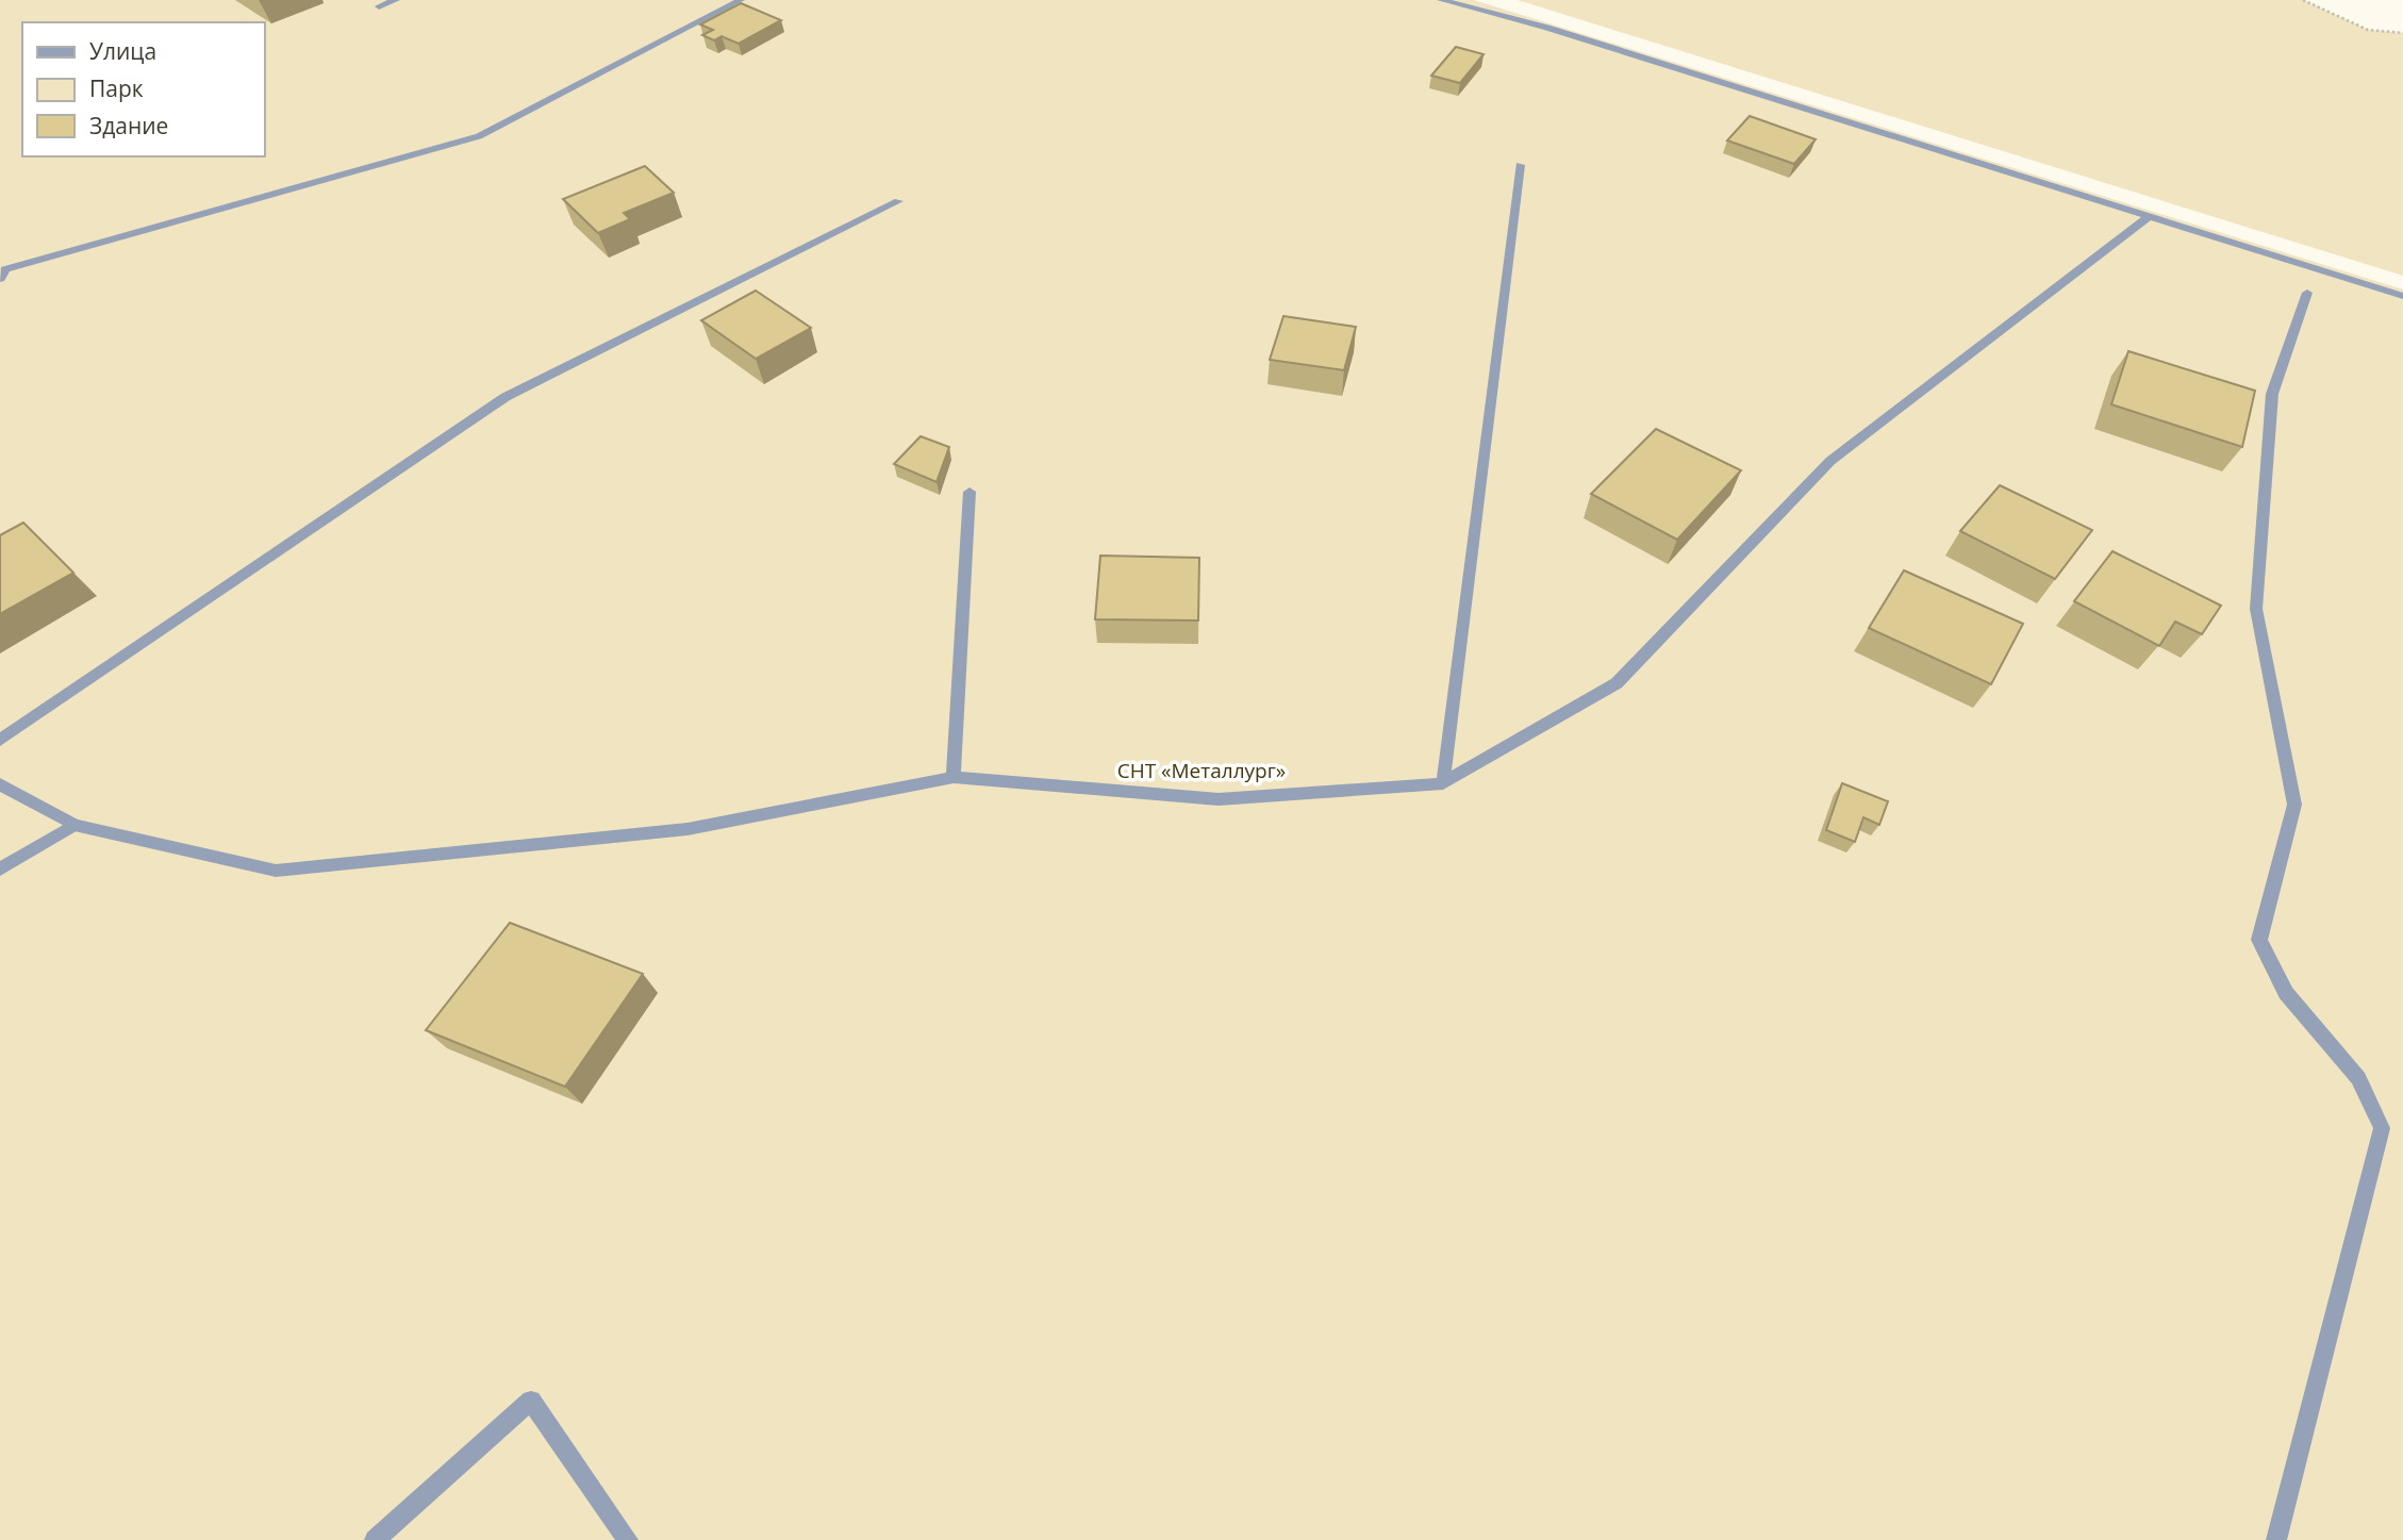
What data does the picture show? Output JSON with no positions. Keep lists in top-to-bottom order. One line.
{"parks":["СНТ «Металлург»"],"legend":["Улица","Парк","Здание"]}
